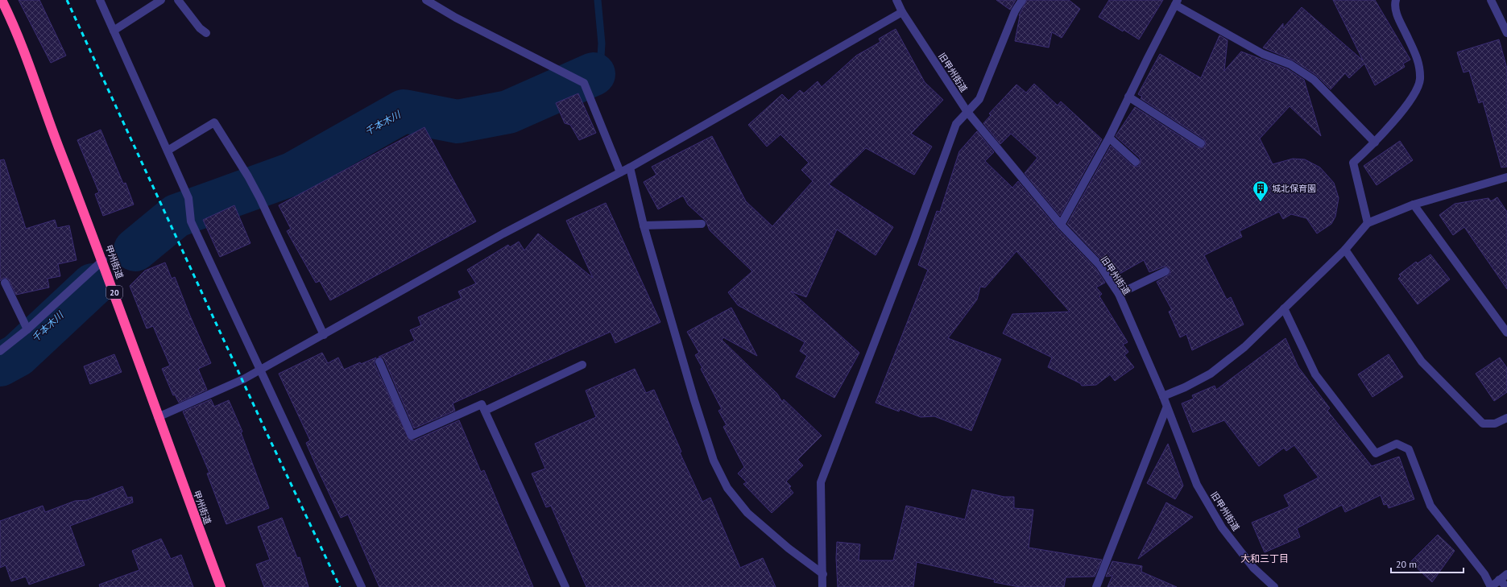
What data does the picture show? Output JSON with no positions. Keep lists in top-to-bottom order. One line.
{"streets":{"highway":["甲州街道","20"],"street":["旧甲州街道"]},"districts":["大和三丁目"],"water":["千本木川"],"places":{"building":["城北保育園"]},"scale_bar":"20 m"}
